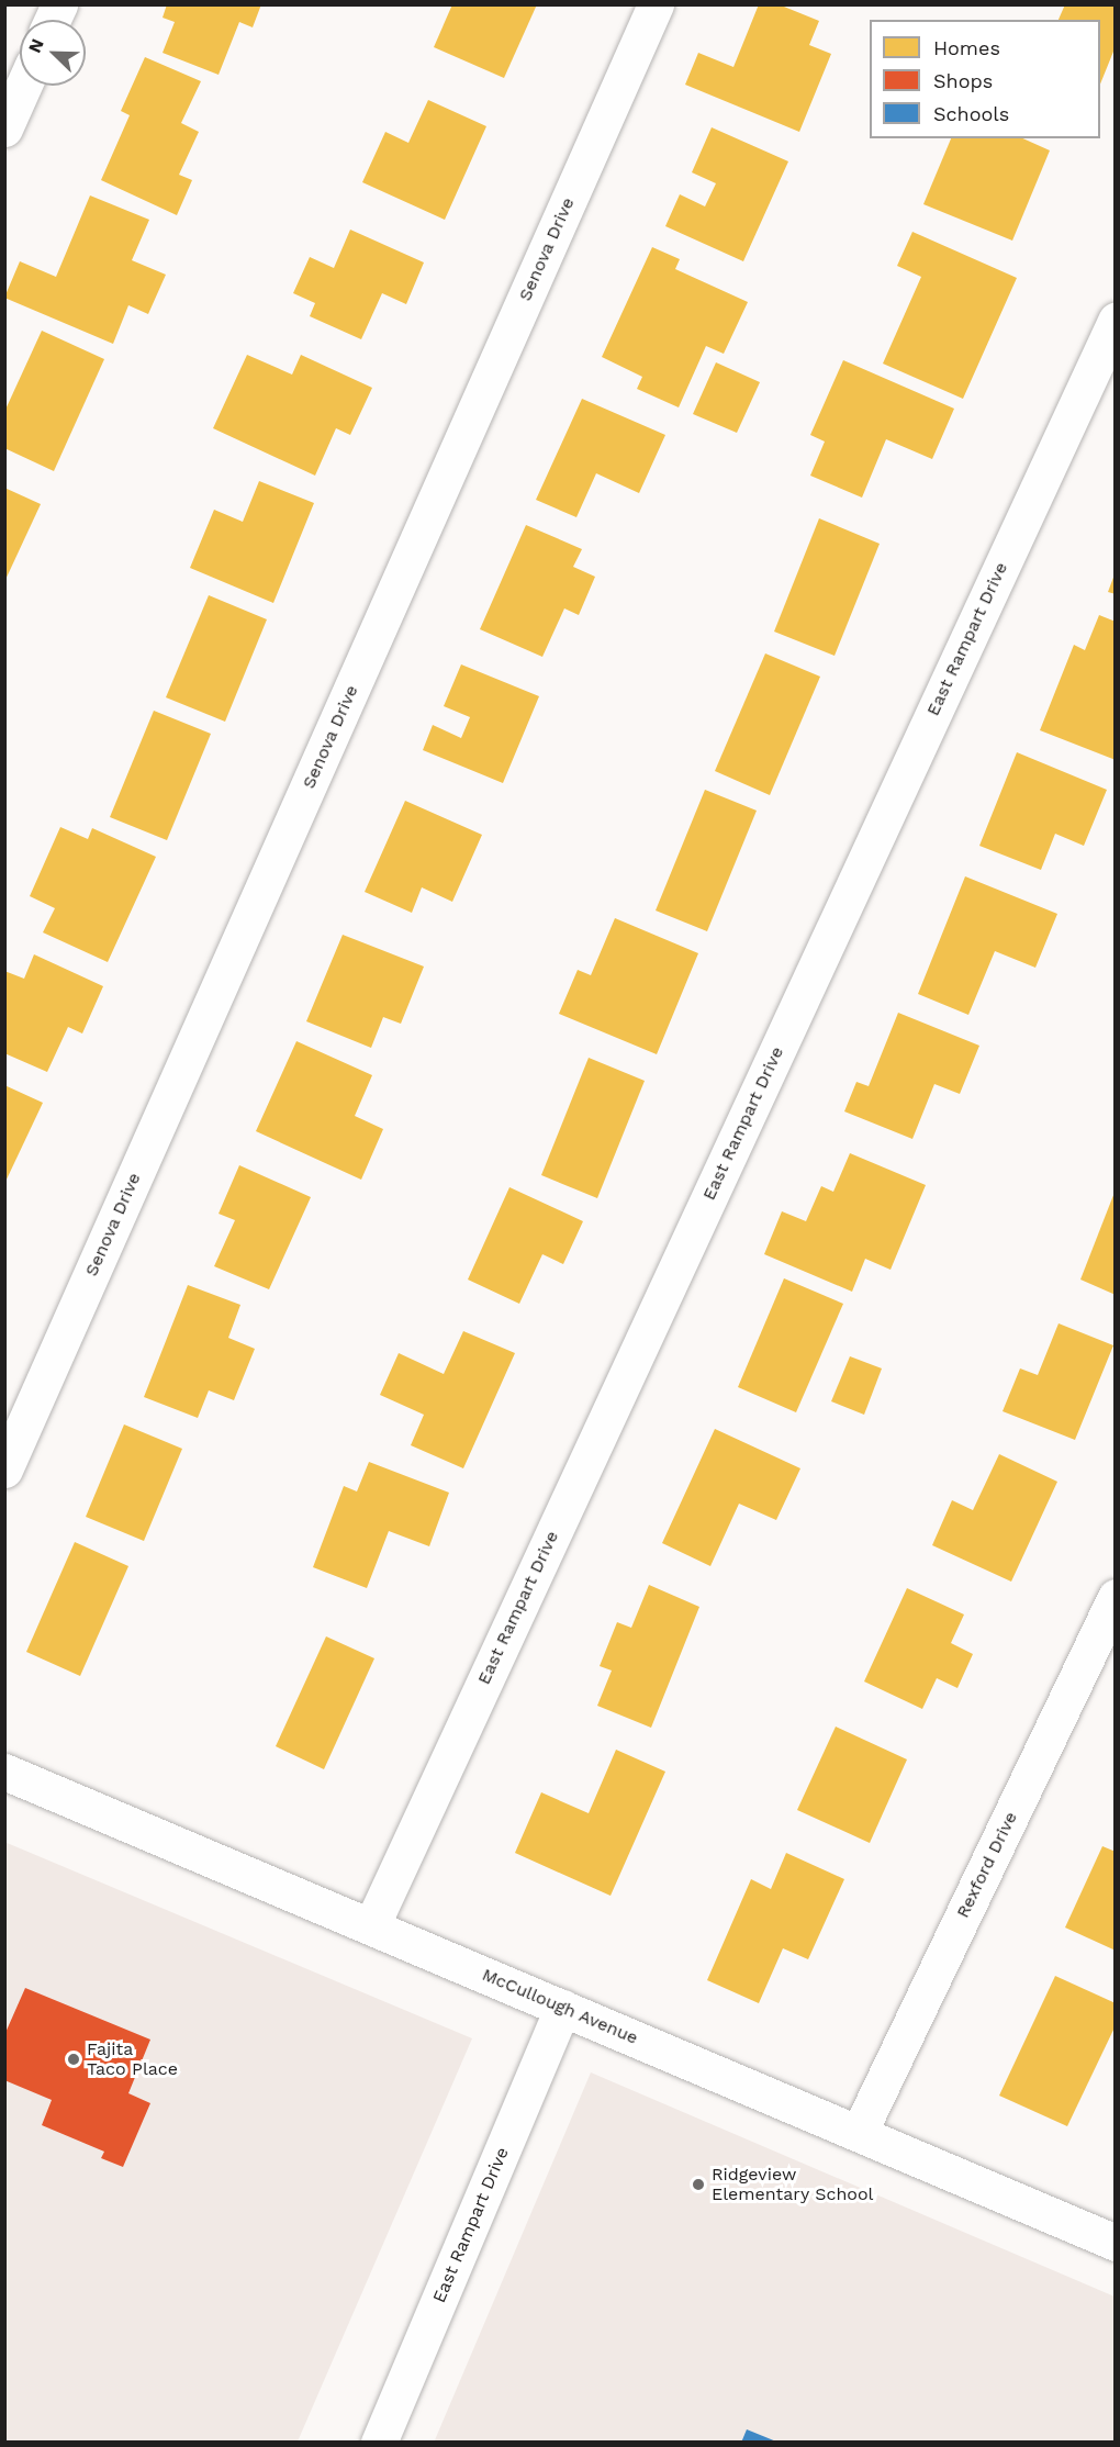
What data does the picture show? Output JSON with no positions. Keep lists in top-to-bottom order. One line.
{"streets":{"street":["Senova Drive","East Rampart Drive","Rexford Drive","McCullough Avenue"]},"crossings":[["East Rampart Drive","McCullough Avenue"],["Rexford Drive","McCullough Avenue"]],"places":["Fajita Taco Place","Ridgeview Elementary School"],"legend":["Homes","Shops","Schools"],"north":"top left"}
